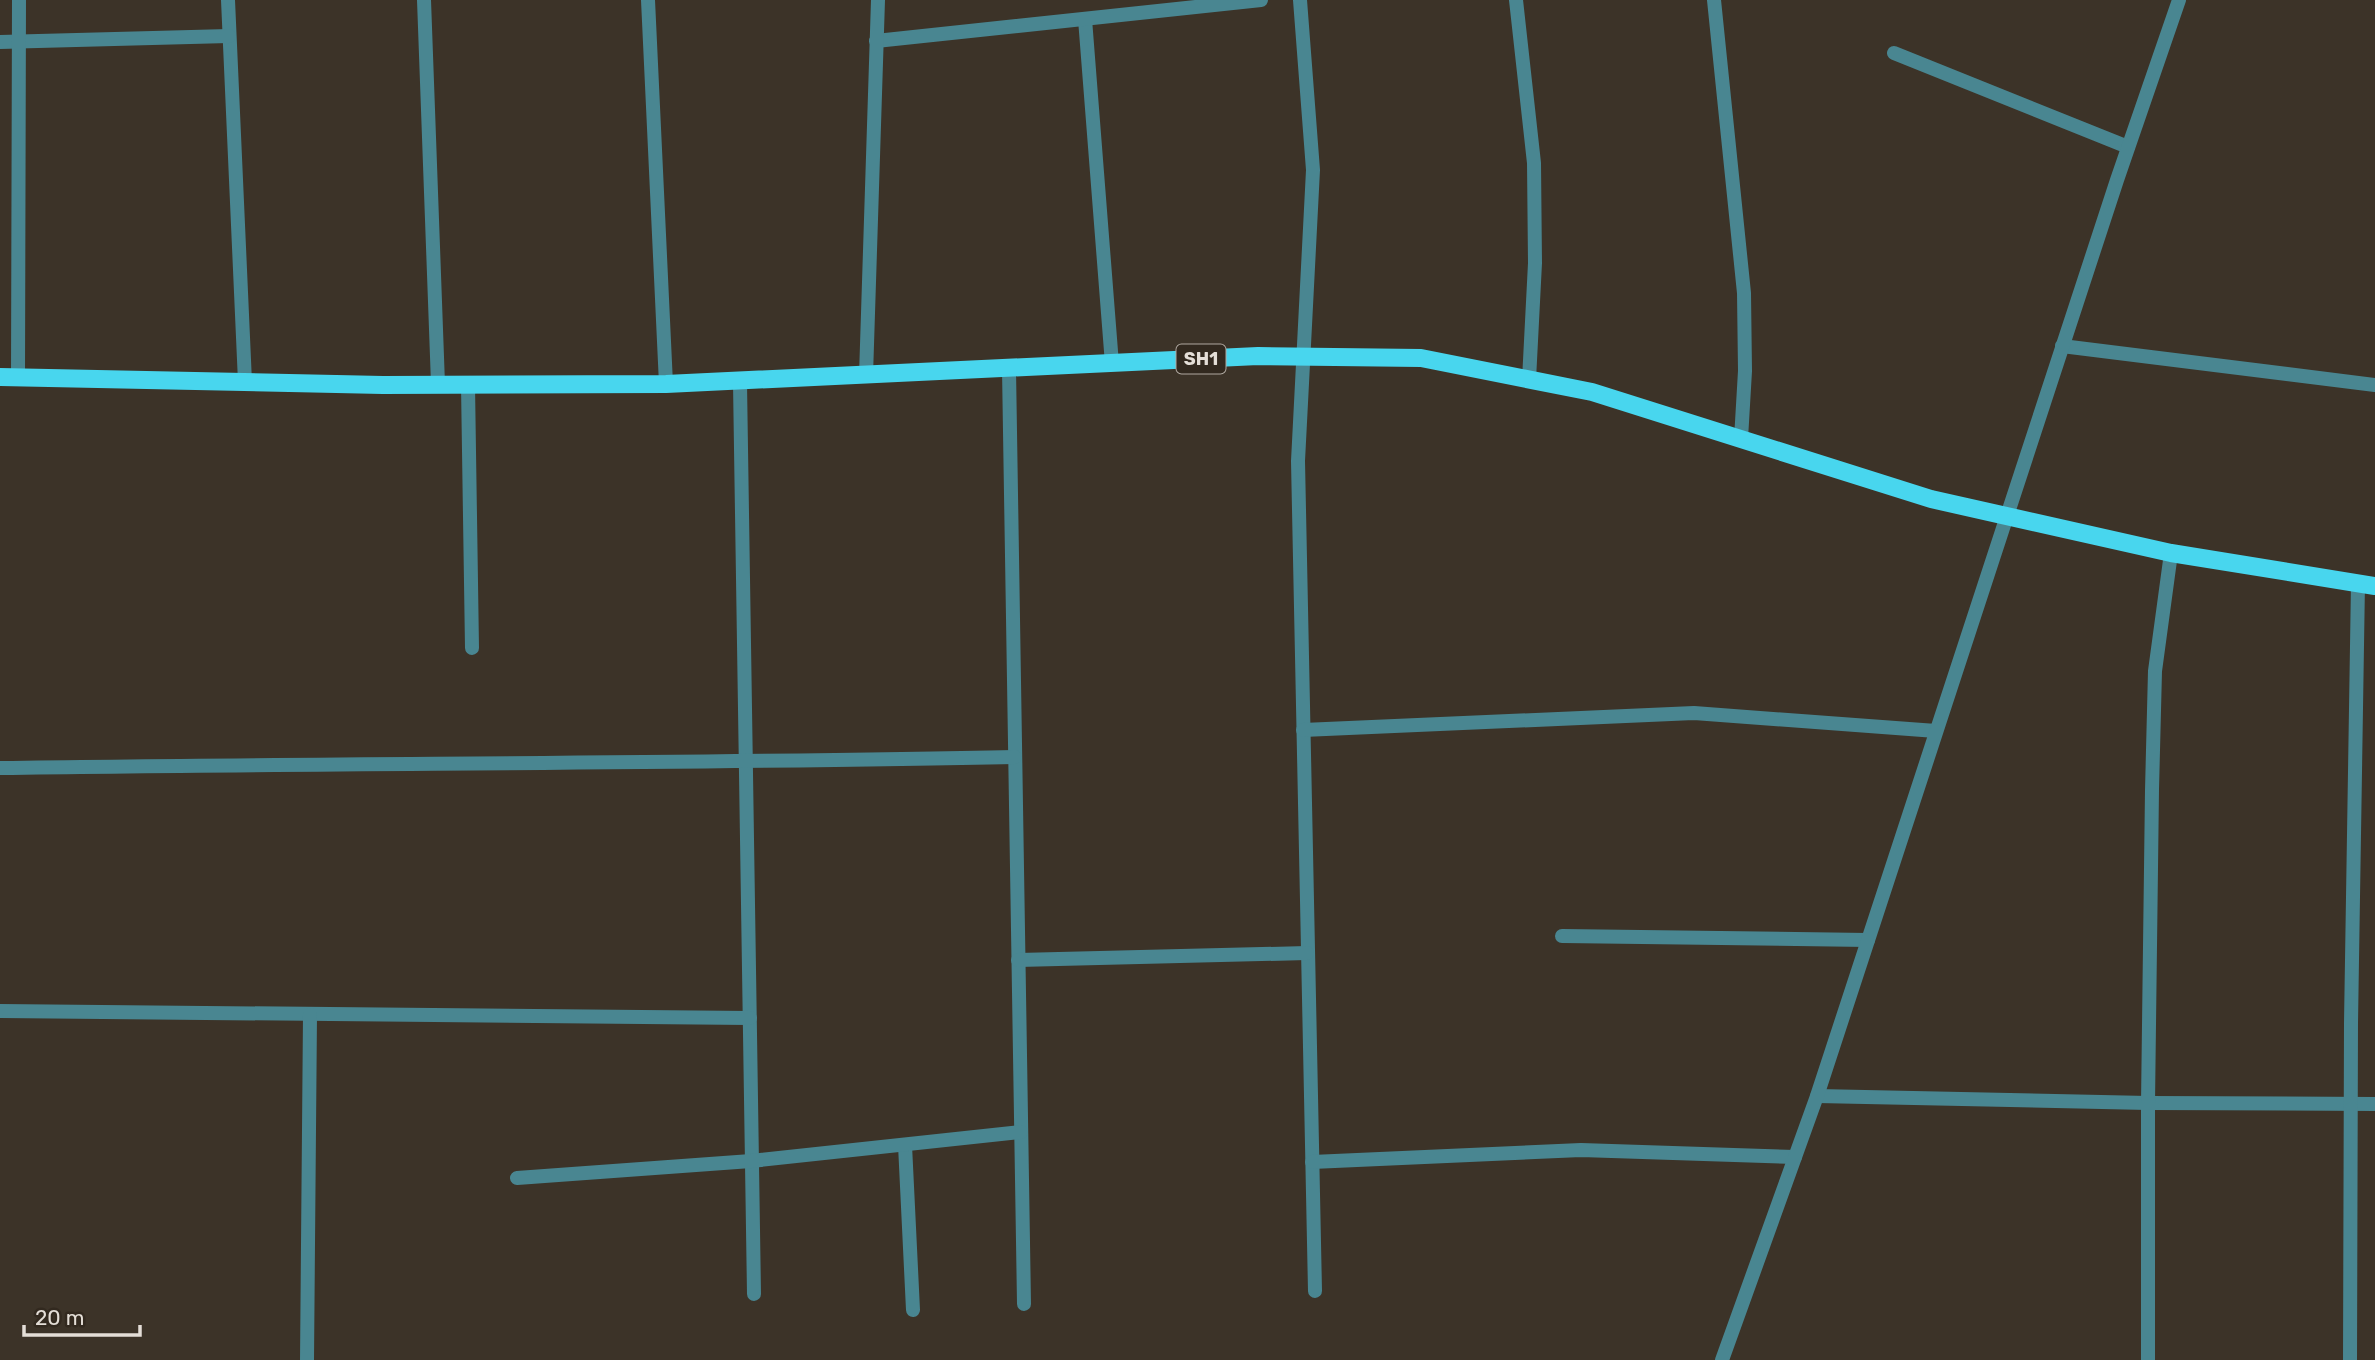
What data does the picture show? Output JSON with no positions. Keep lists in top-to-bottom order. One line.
{"streets":{"main road":["SH1"]},"scale_bar":"20 m"}
